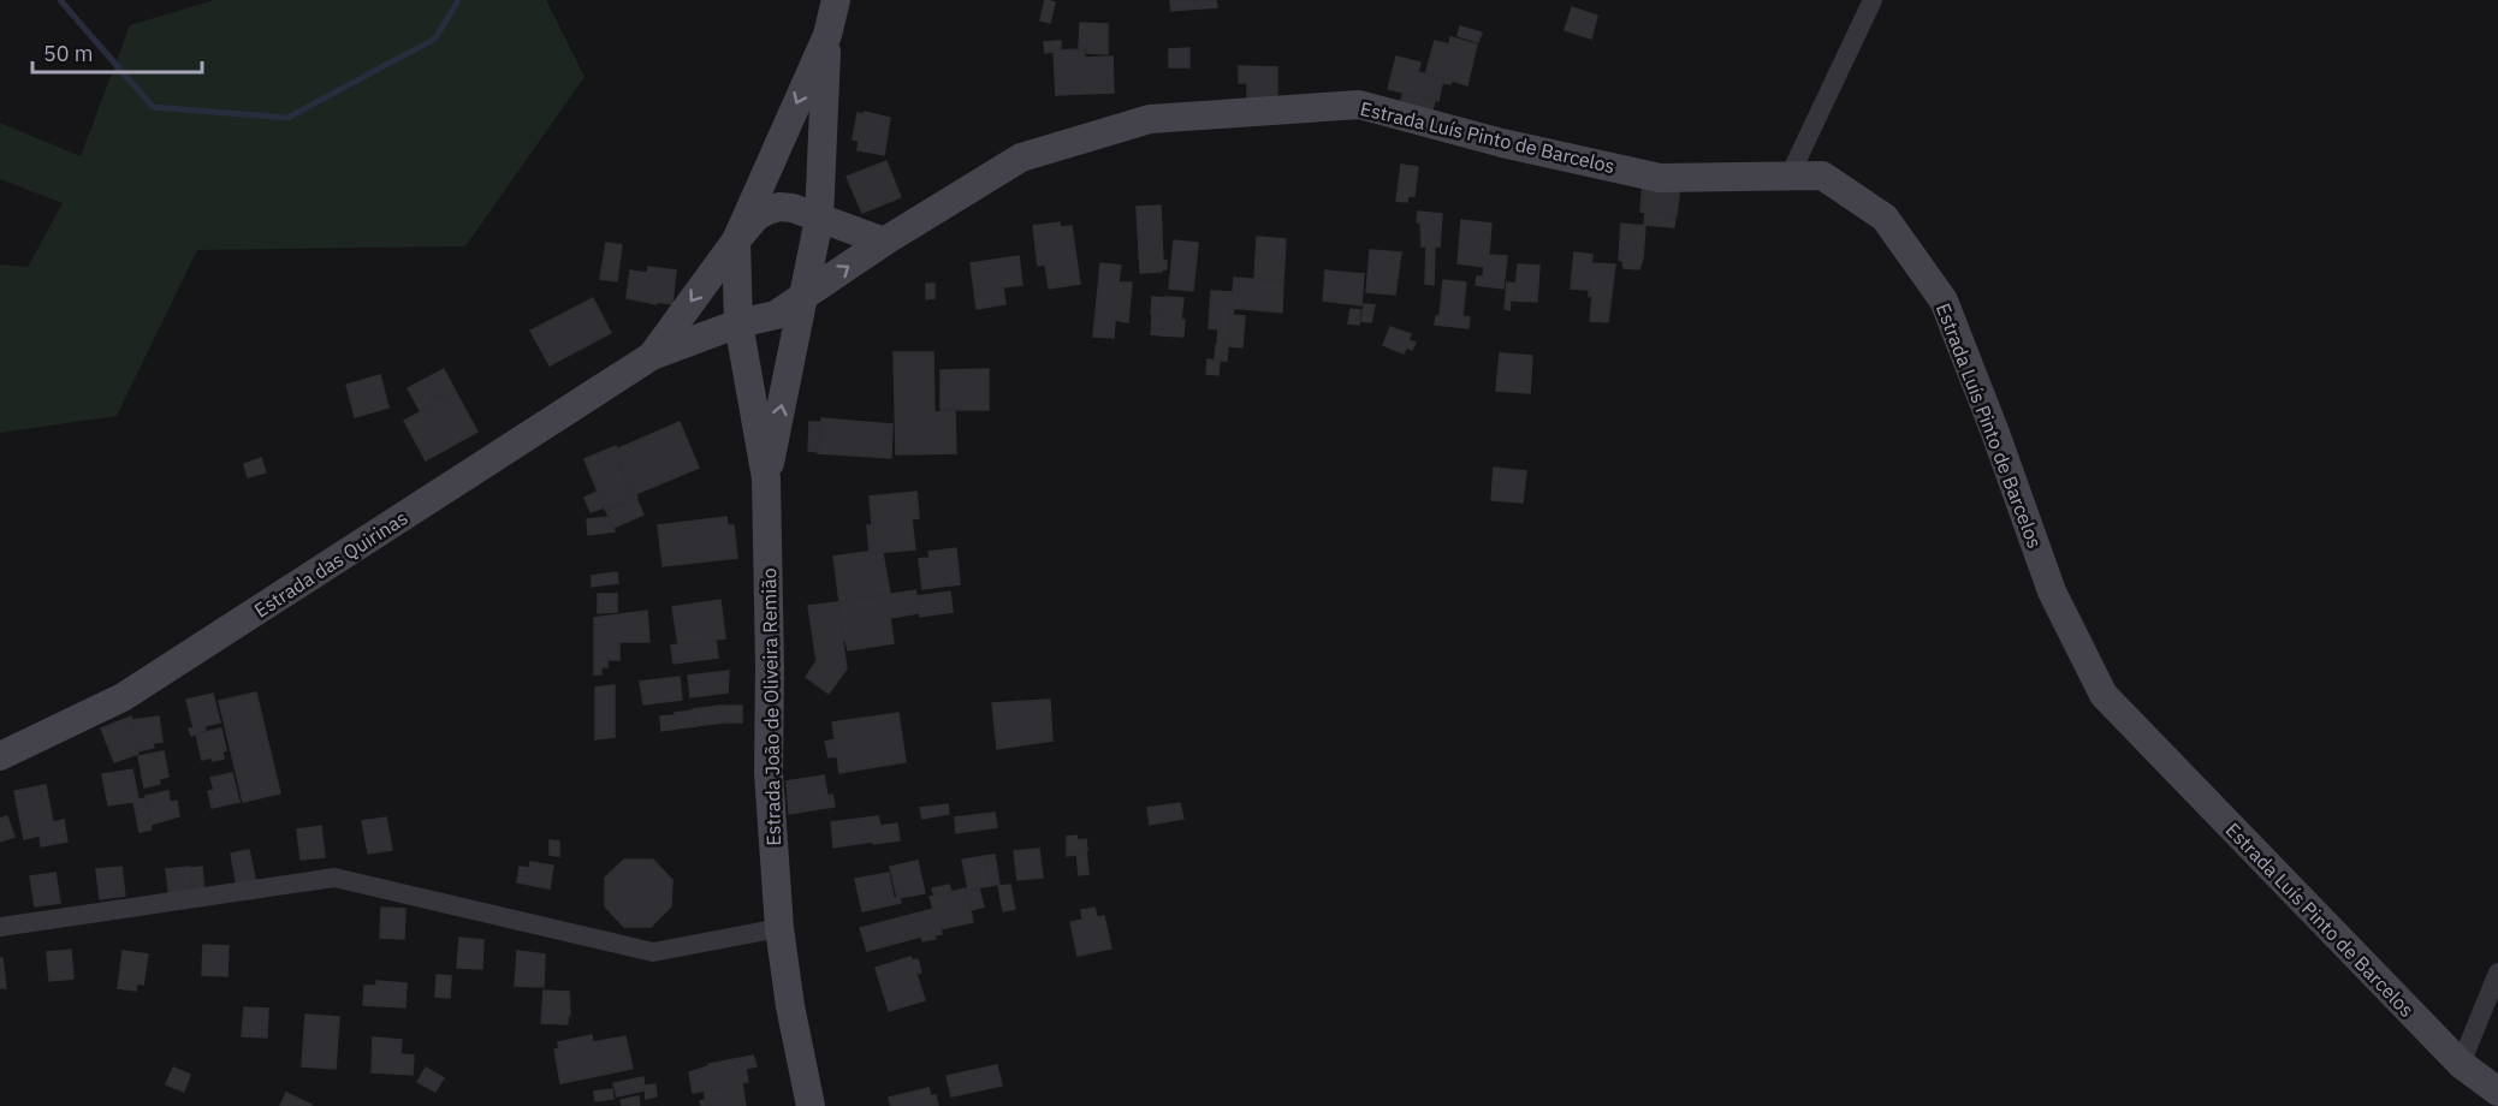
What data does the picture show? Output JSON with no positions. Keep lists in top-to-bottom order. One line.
{"streets":{"street":["Estrada Luís Pinto de Barcelos","Estrada das Quirinas","Estrada João de Oliveira Remião"]},"crossings":[["Estrada Luís Pinto de Barcelos","Estrada das Quirinas"],["Estrada Luís Pinto de Barcelos","Estrada João de Oliveira Remião"],["Estrada das Quirinas","Estrada João de Oliveira Remião"]],"scale_bar":"50 m"}
